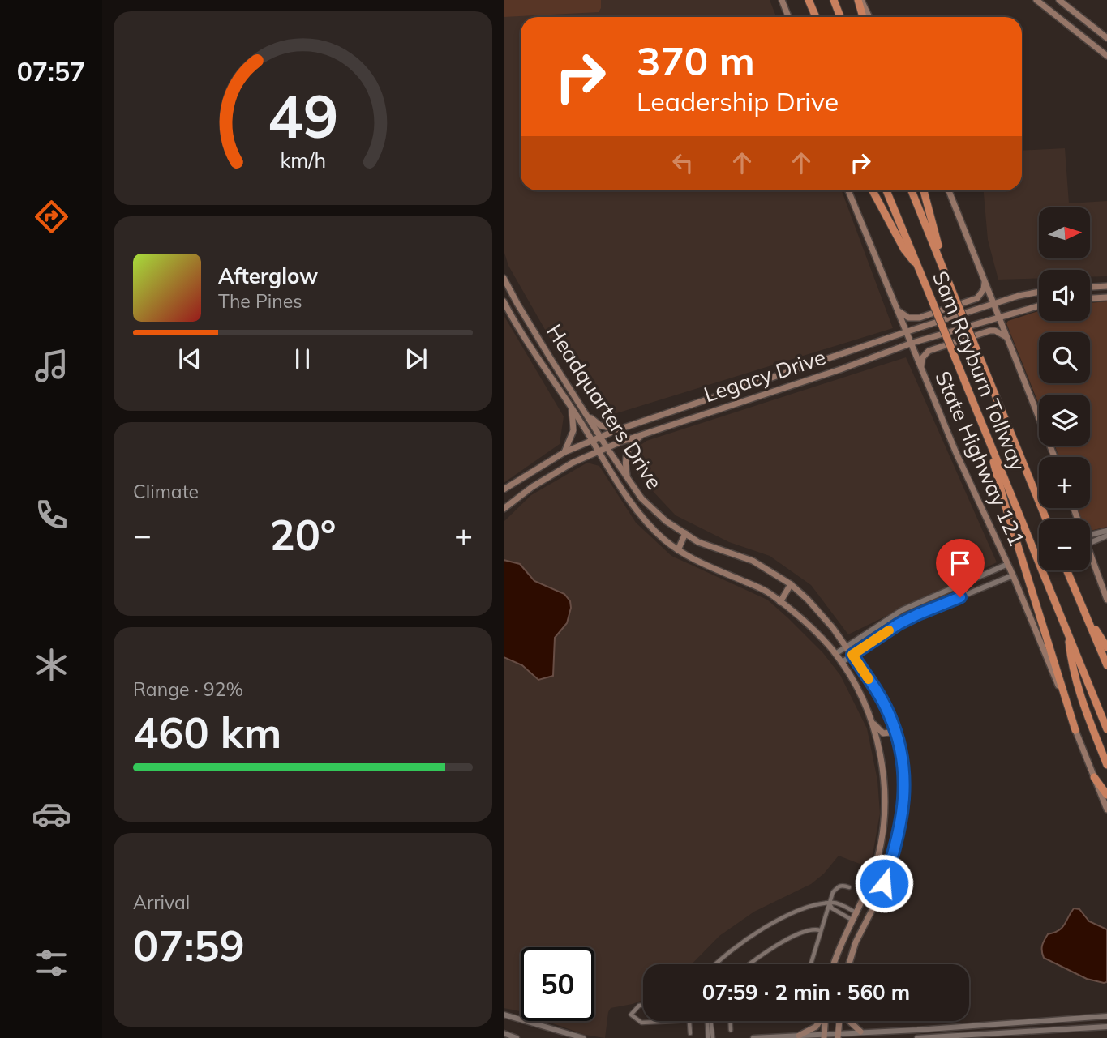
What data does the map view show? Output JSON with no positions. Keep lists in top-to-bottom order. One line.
{"streets":{"highway":["Sam Rayburn Tollway"],"main road":["Legacy Drive","Headquarters Drive","State Highway 121"]},"crossings":[["Legacy Drive","Headquarters Drive"],["Legacy Drive","State Highway 121"]],"north":"right","page":{"tabs":"07:57","turn":["370 m","Leadership Drive"],"map_buttons":["+","−"],"song":["Afterglow","The Pines"],"tile":["Climate",["Range · 92%","460 km"],["Arrival","07:59"]],"heat":["−","20°","+"],"limit":"50","trip":"07:59 · 2 min · 560 m","gauge":["49","km/h"]}}
